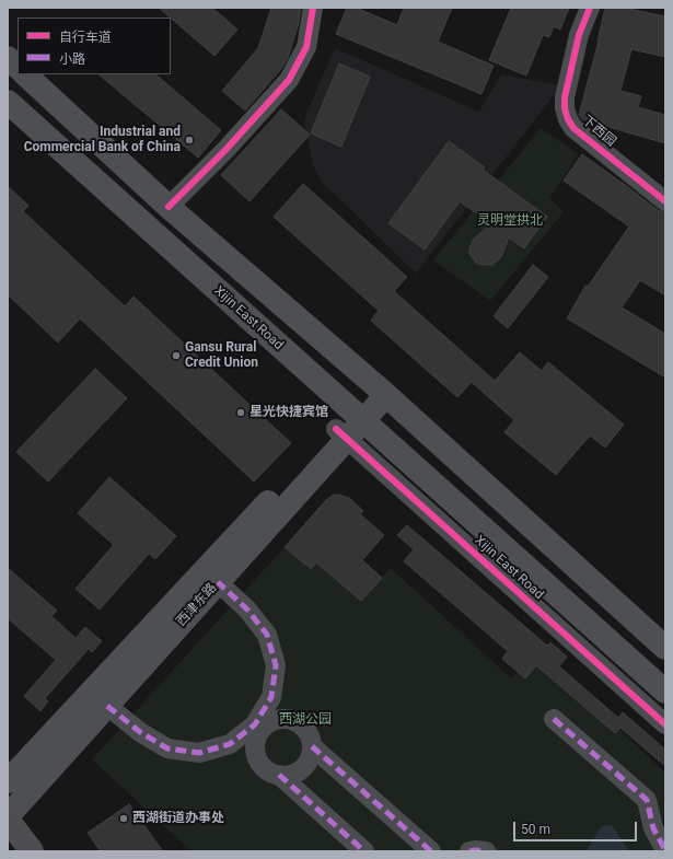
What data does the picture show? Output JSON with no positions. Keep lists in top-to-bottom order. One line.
{"streets":{"main road":["Xijin East Road","西津东路"],"street":["下西园"]},"crossings":[["Xijin East Road","西津东路"]],"parks":["灵明堂拱北","西湖公园"],"places":["Industrial and Commercial Bank of China","Gansu Rural Credit Union","星光快捷宾馆","西湖街道办事处"],"legend":["自行车道","小路"],"scale_bar":"50 m"}
